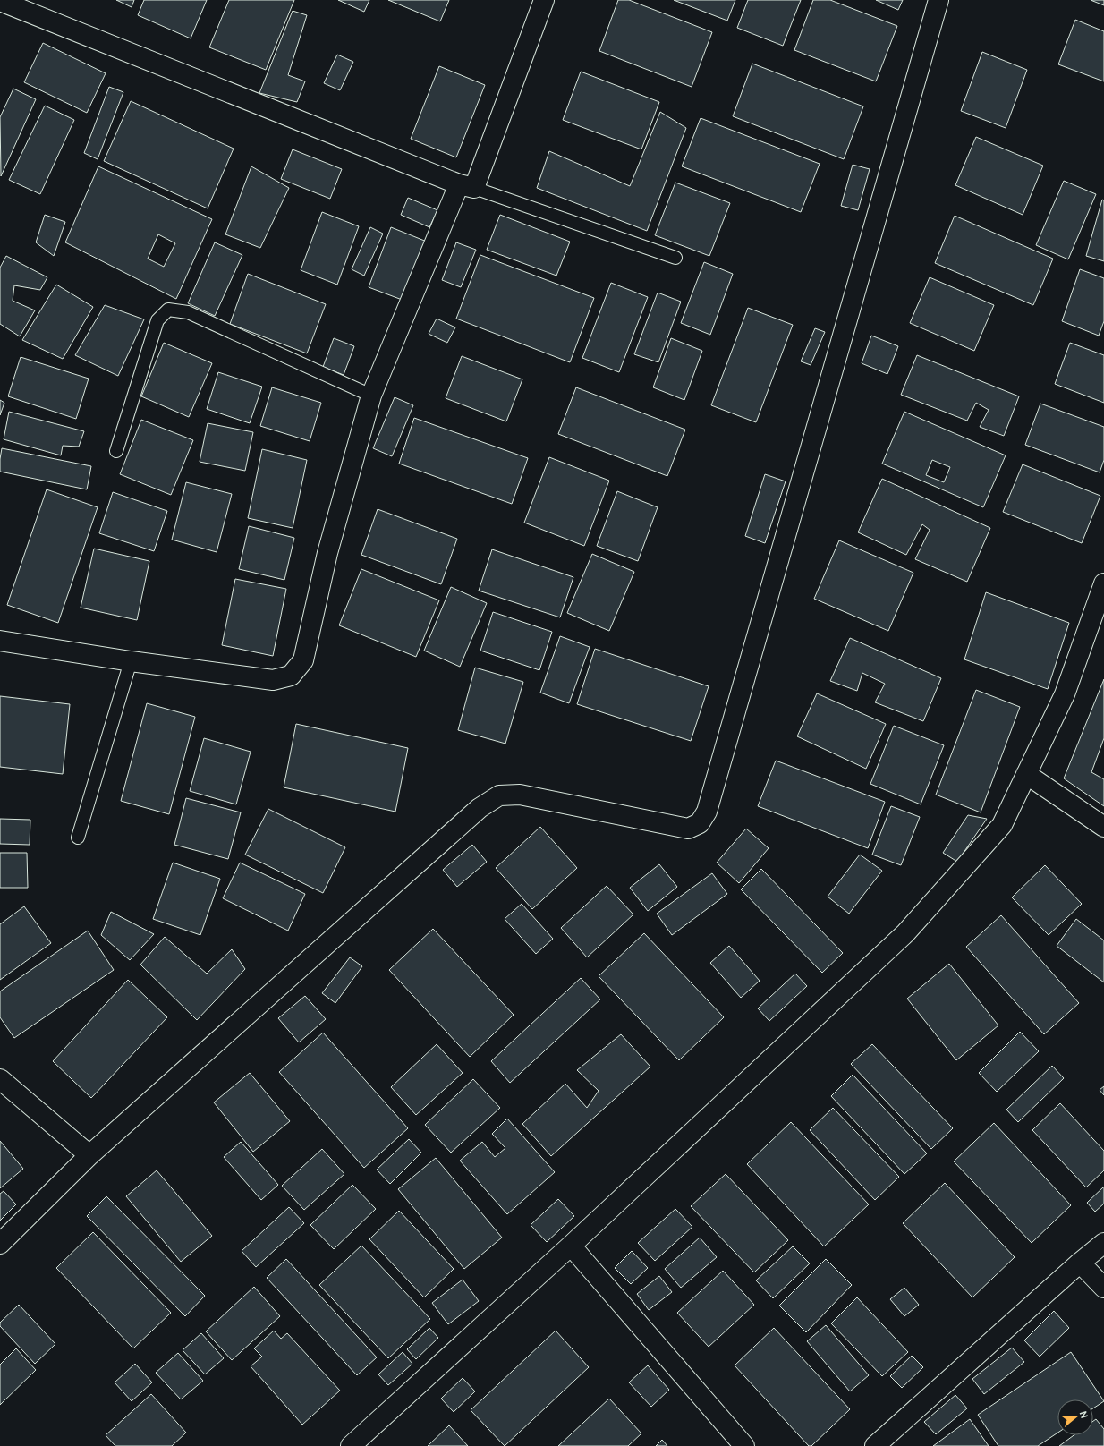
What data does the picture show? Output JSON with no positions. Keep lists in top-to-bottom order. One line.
{"north":"right"}
